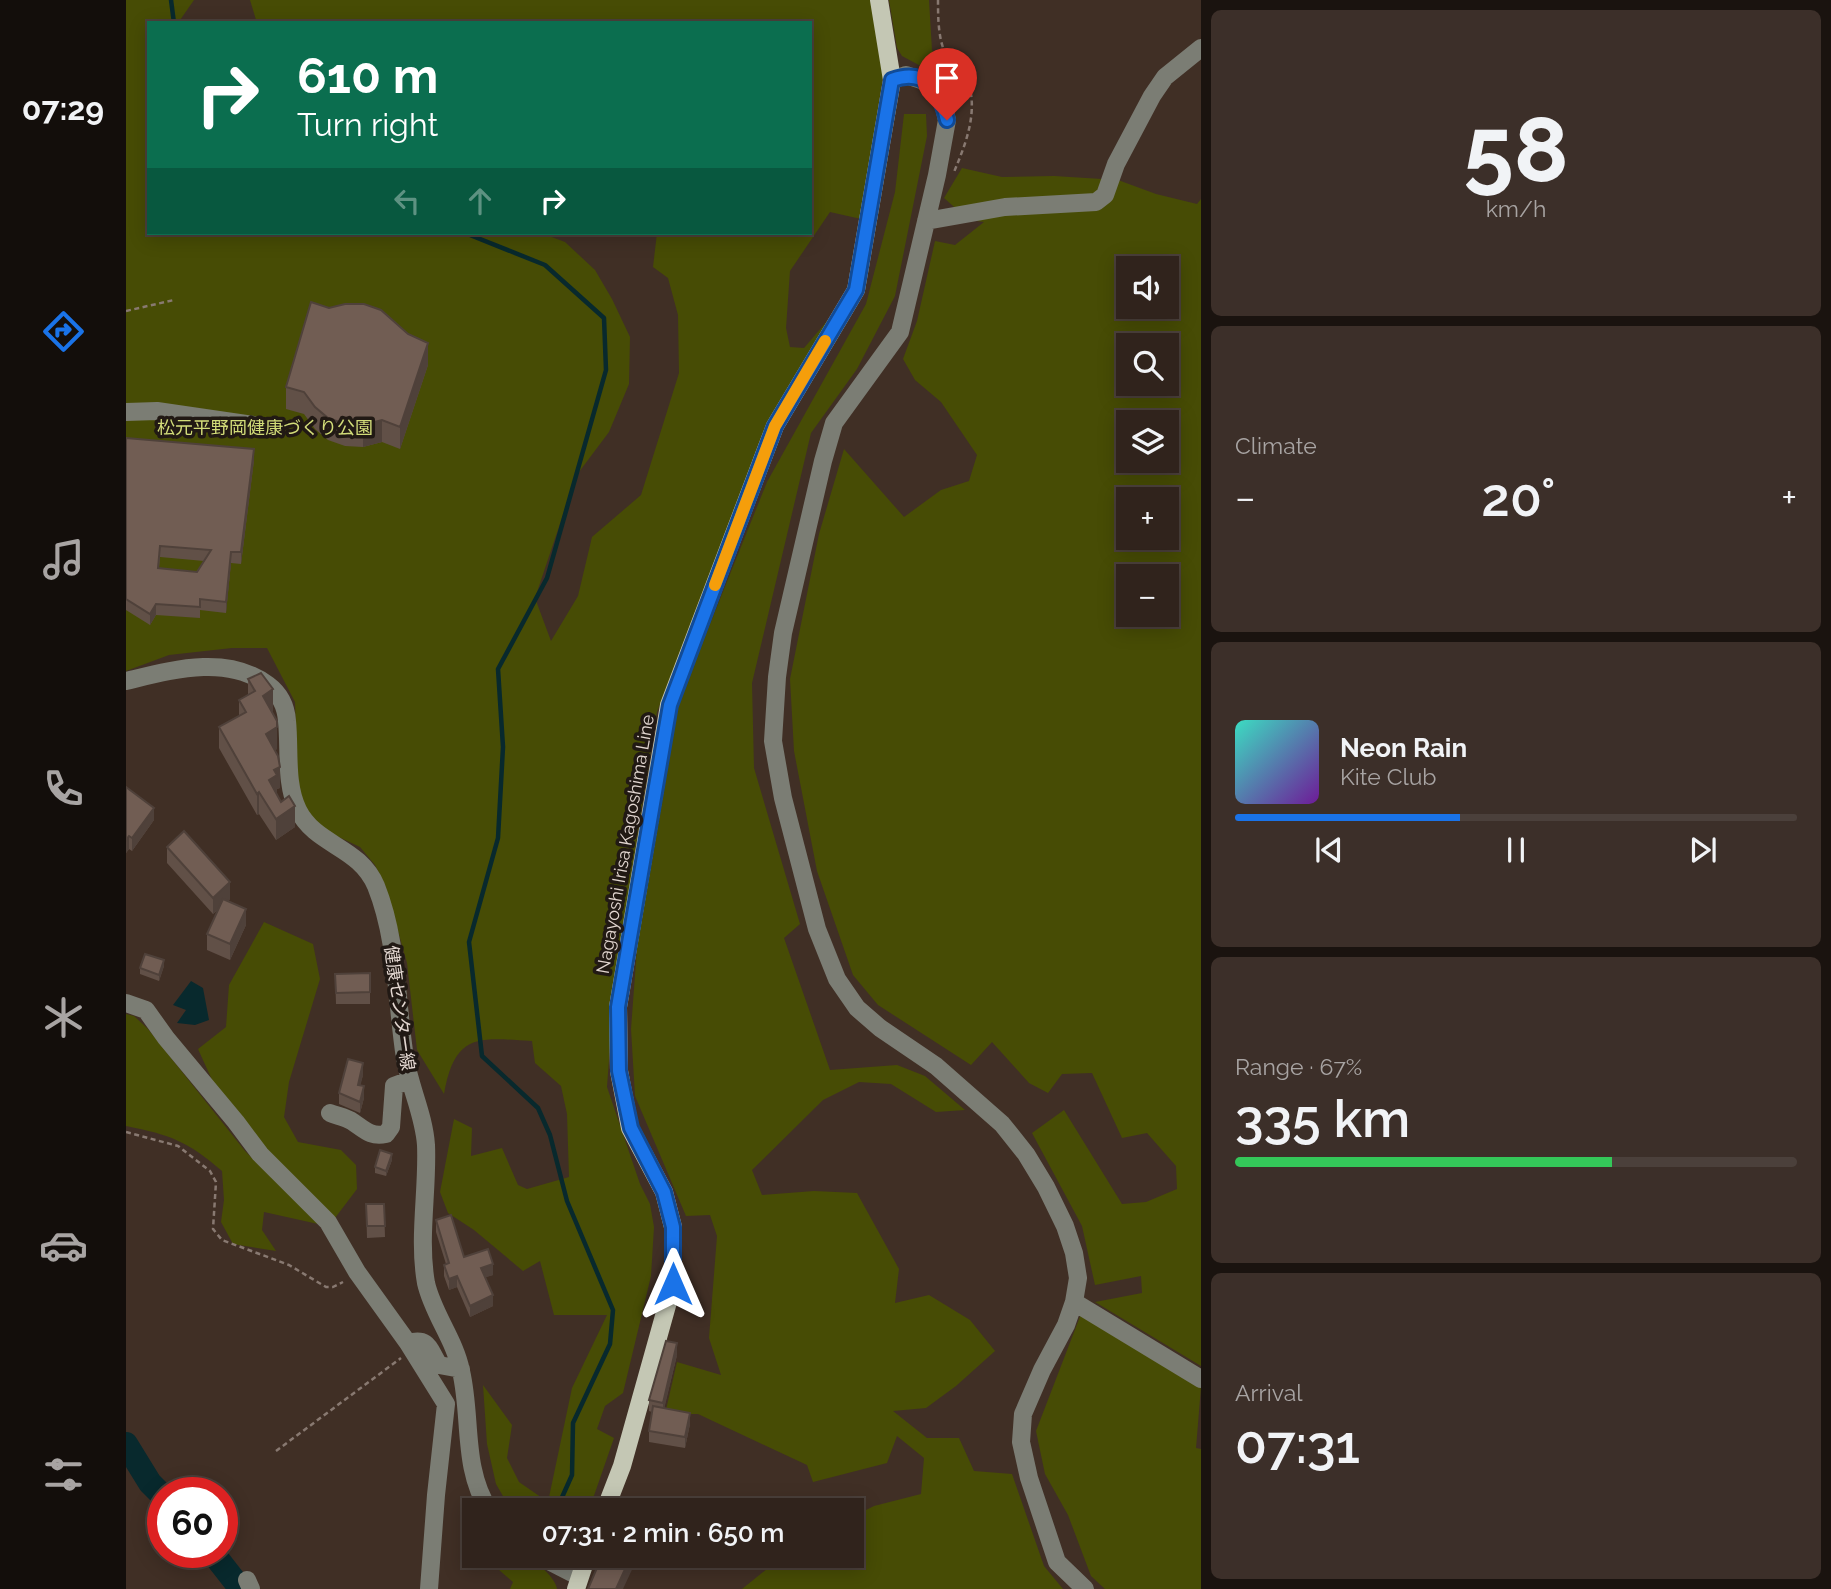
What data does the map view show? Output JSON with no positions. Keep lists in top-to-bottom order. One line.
{"streets":{"main road":["Nagayoshi Irisa Kagoshima Line"],"street":["健康センター線"]},"parks":["松元平野岡健康づくり公園"],"page":{"tabs":"07:29","tile":[["58","km/h"],"Climate",["Range · 67%","335 km"],["Arrival","07:31"]],"turn":["610 m","Turn right"],"map_buttons":["+","−"],"heat":["−","20°","+"],"song":["Neon Rain","Kite Club"],"limit":"60","trip":"07:31 · 2 min · 650 m"}}
